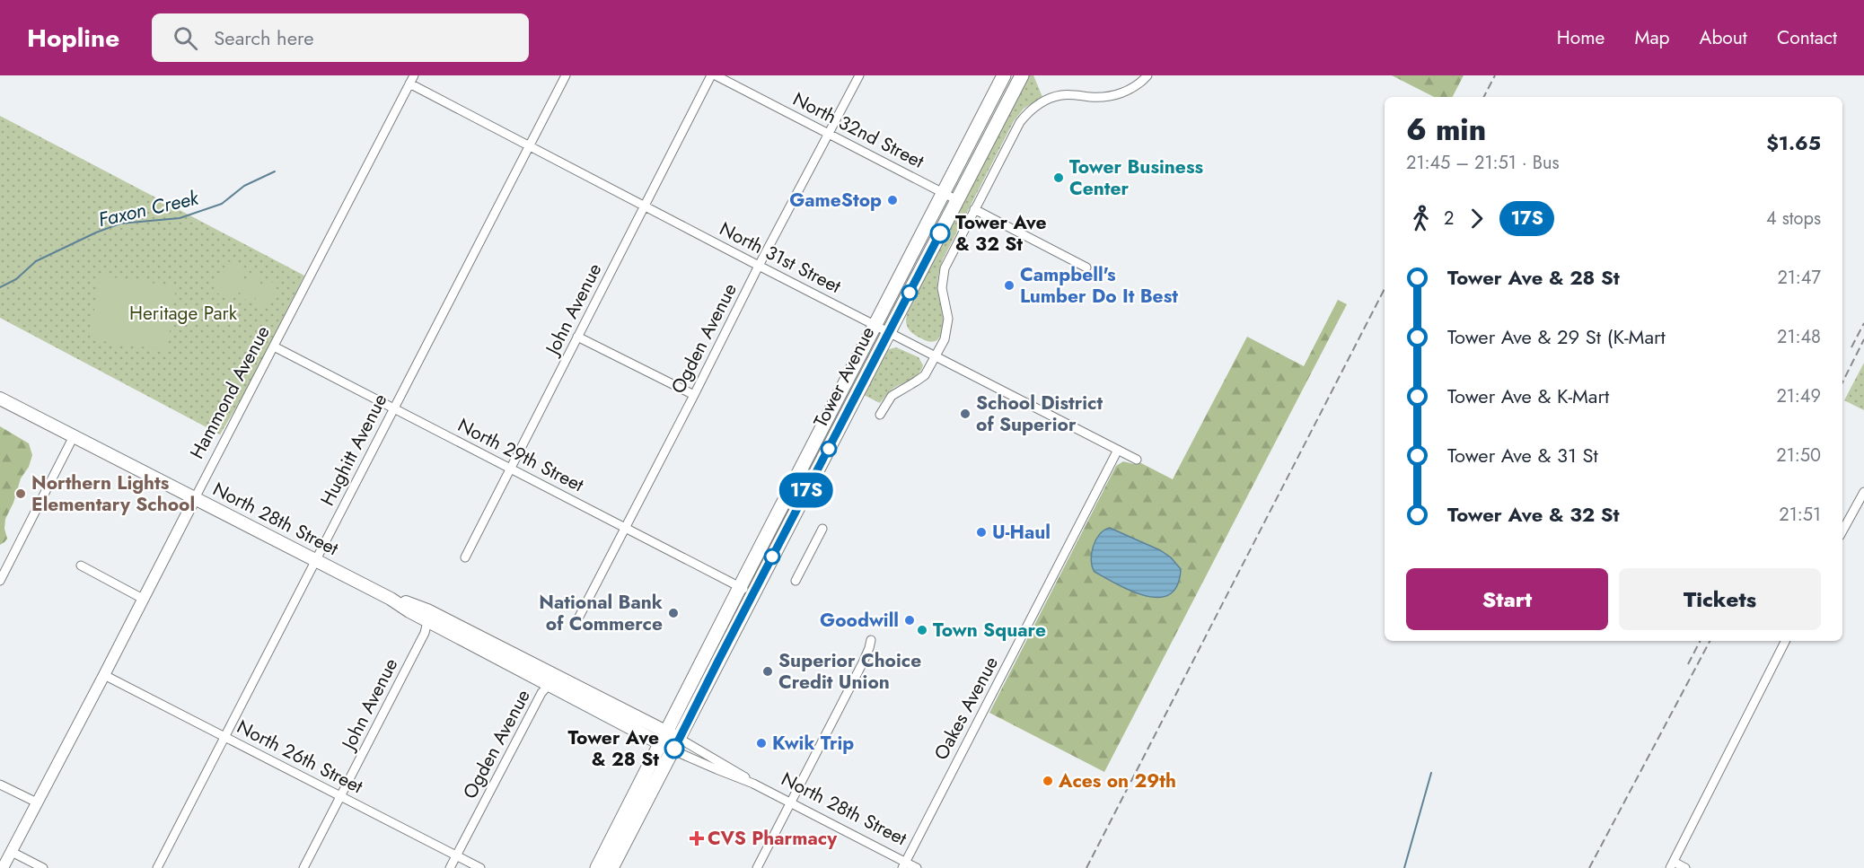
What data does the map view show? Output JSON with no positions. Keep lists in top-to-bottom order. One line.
{"streets":{"main road":["Tower Avenue","North 28th Street"],"street":["North 32nd Street","North 31st Street","John Avenue","Ogden Avenue","Hammond Avenue","Hughitt Avenue","North 29th Street","Oakes Avenue","North 26th Street"]},"crossings":[["North 32nd Street","Ogden Avenue"],["North 32nd Street","Tower Avenue"],["North 31st Street","John Avenue"],["North 31st Street","Ogden Avenue"],["North 31st Street","Tower Avenue"],["North 31st Street","Hammond Avenue"],["North 31st Street","Hughitt Avenue"],["North 31st Street","Oakes Avenue"],["John Avenue","North 29th Street"],["John Avenue","North 28th Street"],["John Avenue","North 26th Street"],["Ogden Avenue","North 29th Street"],["Ogden Avenue","North 28th Street"],["Ogden Avenue","North 26th Street"],["Tower Avenue","North 29th Street"],["Tower Avenue","North 28th Street"],["Hammond Avenue","North 29th Street"],["Hammond Avenue","North 28th Street"],["Hammond Avenue","North 26th Street"],["Hughitt Avenue","North 29th Street"],["Hughitt Avenue","North 28th Street"],["Hughitt Avenue","North 26th Street"],["North 28th Street","Oakes Avenue"]],"water":["Faxon Creek"],"parks":["Heritage Park"],"places":{"other":["Tower Business Center","GameStop","Tower Ave & 32 St","Campbell's Lumber Do It Best","School District of Superior","Northern Lights Elementary School","U-Haul","National Bank of Commerce","Goodwill","Town Square","Superior Choice Credit Union","Kwik Trip","Tower Ave & 28 St","Aces on 29th"],"health":["CVS Pharmacy"]},"lines":["bus line 17S"],"page":{"header":"Hopline","search":"Search here","nav":["Home","Map","About","Contact"],"on_map":"17S","heading":["6 min","21:45 – 21:51 · Bus","$1.65"],"legs":["2","17S","4 stops"],"list":[{"name":"Tower Ave & 28 St","value":"21:47"},{"name":"Tower Ave & 29 St (K-Mart","value":"21:48"},{"name":"Tower Ave & K-Mart","value":"21:49"},{"name":"Tower Ave & 31 St","value":"21:50"},{"name":"Tower Ave & 32 St","value":"21:51"}],"buttons":["Start","Tickets"]}}
